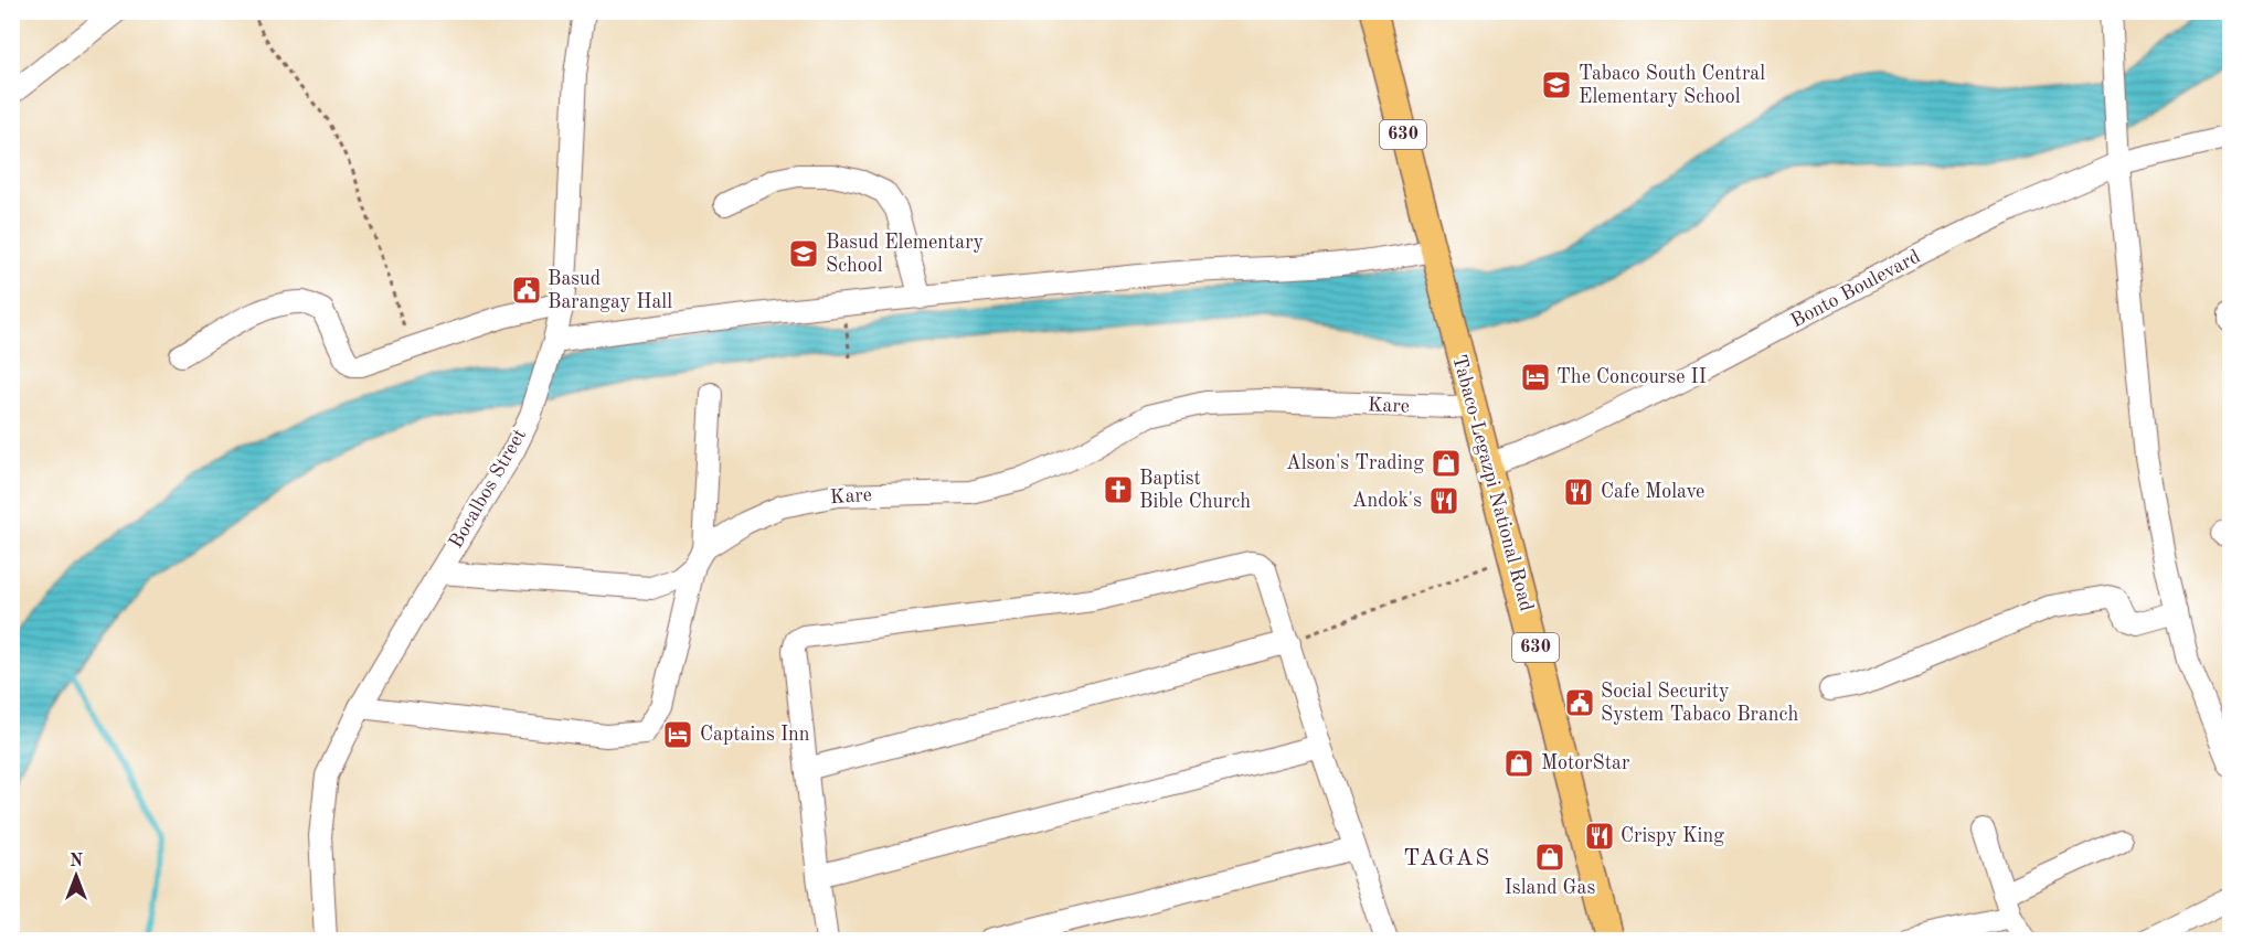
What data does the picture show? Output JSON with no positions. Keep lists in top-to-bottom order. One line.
{"streets":{"main road":["630","Tabaco-Legazpi National Road"],"street":["Bonto Boulevard","Kare","Bocalbos Street"]},"crossings":[["630","Tabaco-Legazpi National Road"],["Bonto Boulevard","Tabaco-Legazpi National Road"],["Kare","Tabaco-Legazpi National Road"],["Kare","Bocalbos Street"]],"districts":["TAGAS"],"places":{"school or university":["Tabaco South Central Elementary School","Basud Elementary School"],"public building":["Basud Barangay Hall","Social Security System Tabaco Branch"],"hotel":["The Concourse II","Captains Inn"],"shop":["Alson's Trading","MotorStar","Island Gas"],"church":["Baptist Bible Church"],"restaurant":["Cafe Molave","Andok's","Crispy King"]},"north":"top"}
